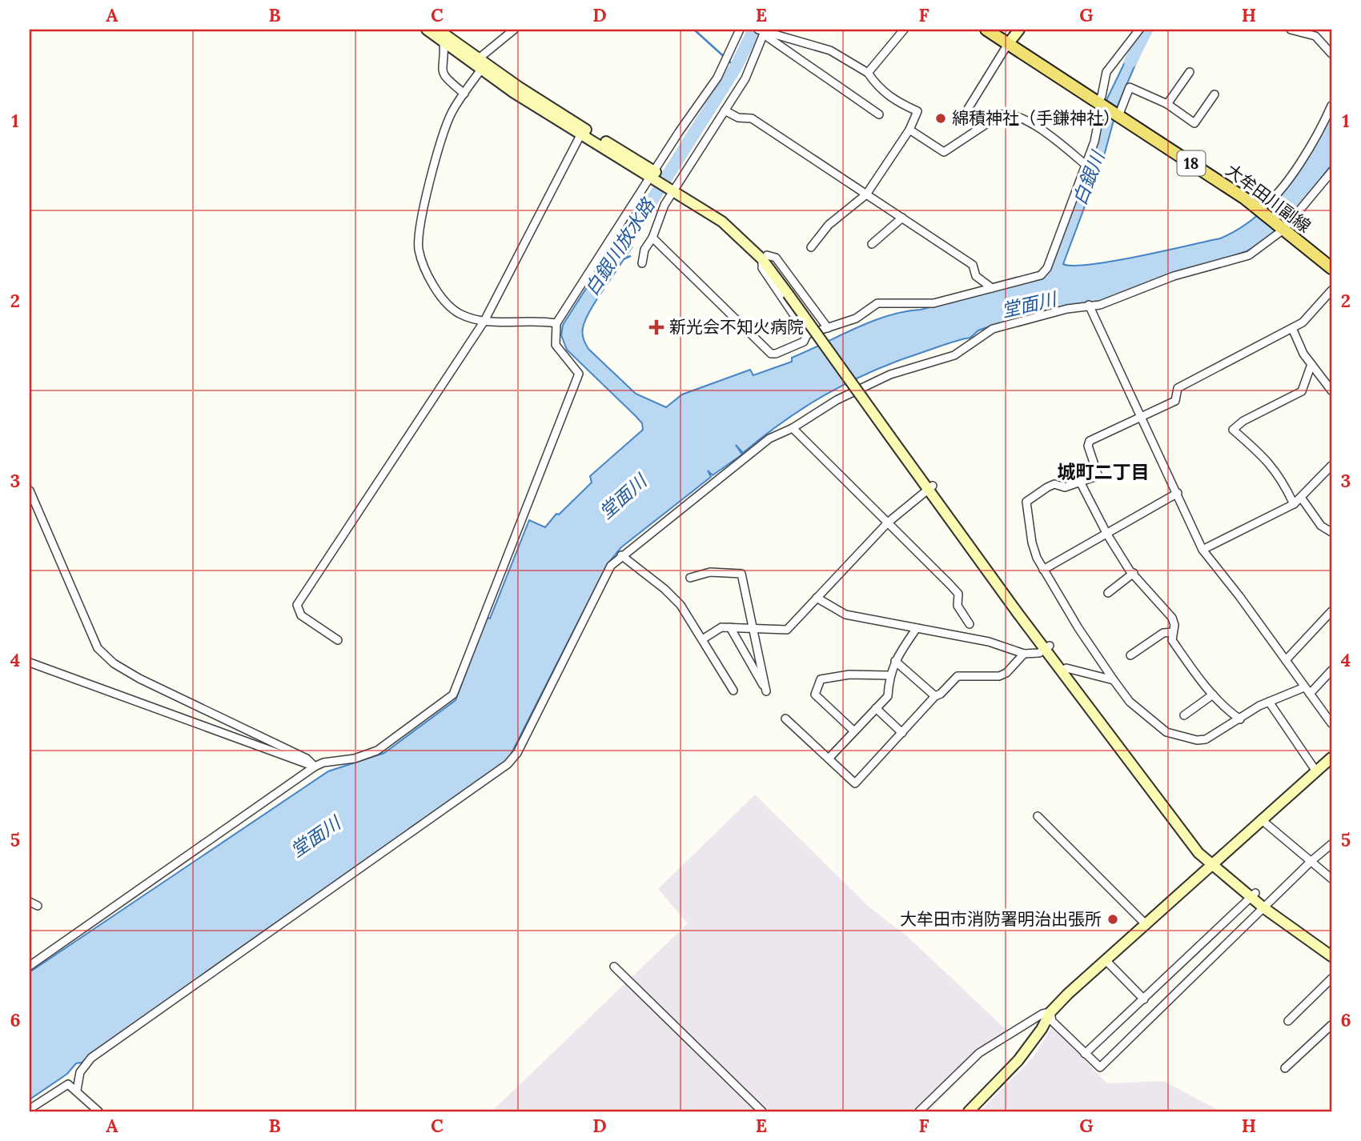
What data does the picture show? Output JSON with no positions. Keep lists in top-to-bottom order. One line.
{"streets":{"main road":["18","大牟田川副線"]},"districts":["城町二丁目"],"water":["白銀川","白銀川放水路","堂面川"],"places":{"other":["綿積神社（手鎌神社）","大牟田市消防署明治出張所"],"health":["新光会不知火病院"]},"grid":{"columns":["A","B","C","D","E","F","G","H"],"rows":["1","2","3","4","5","6"]}}
